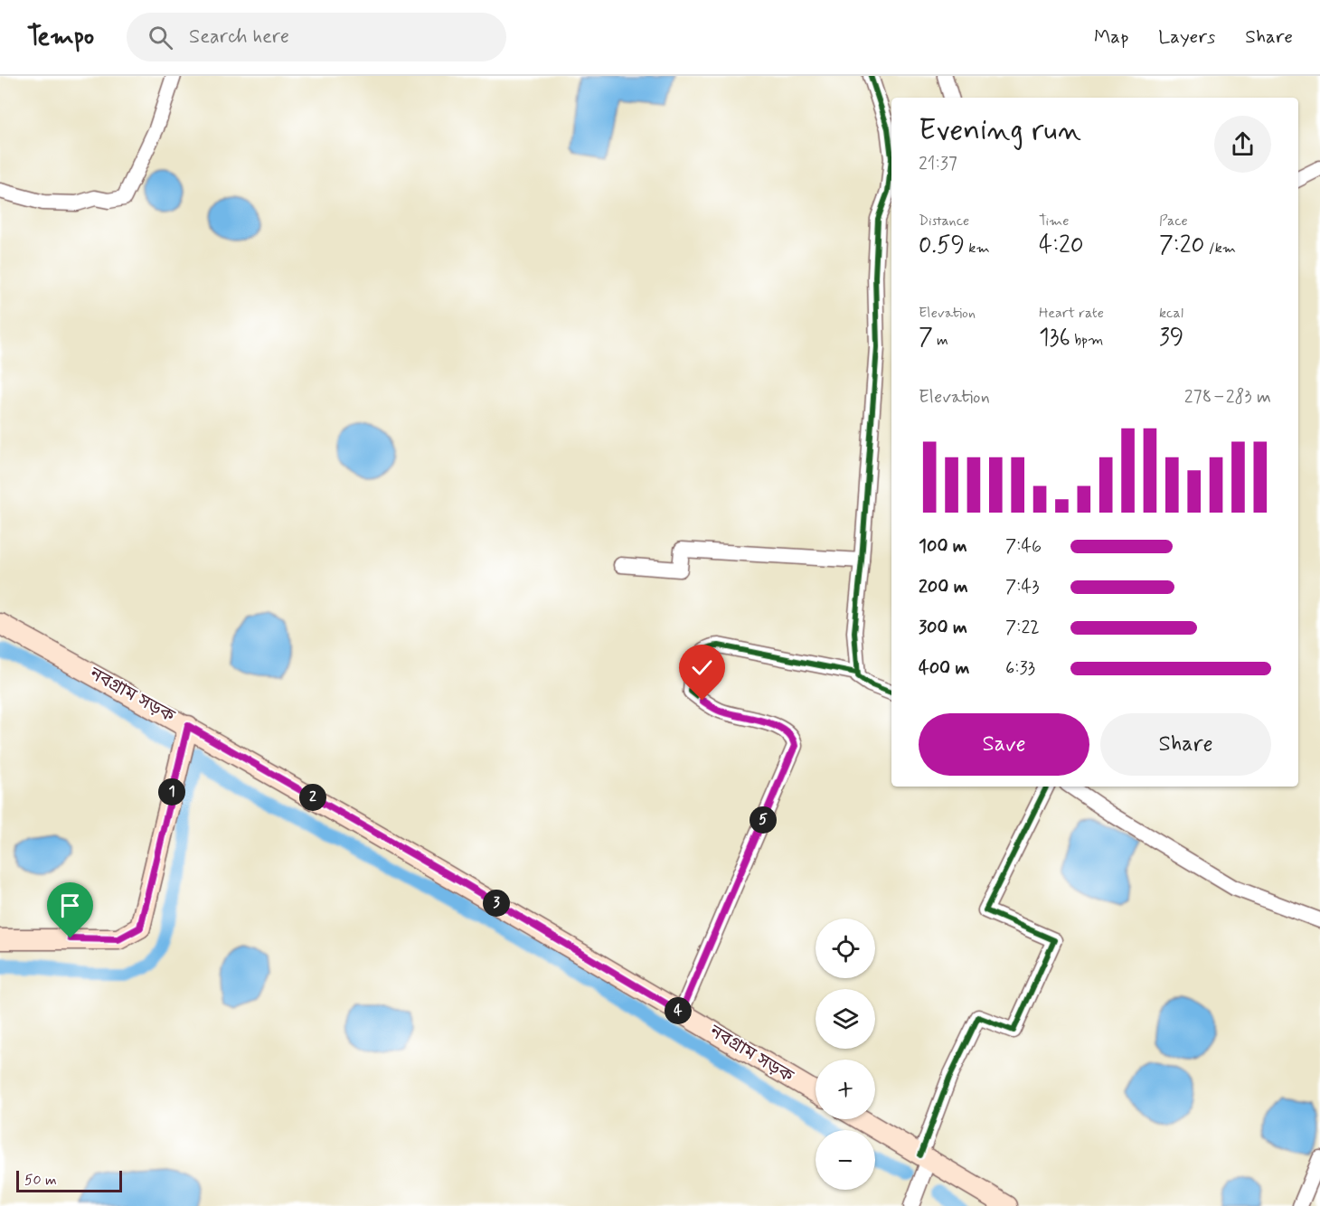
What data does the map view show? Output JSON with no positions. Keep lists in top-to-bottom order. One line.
{"streets":{"main road":["নবগ্রাম সড়ক"]},"scale_bar":"50 m","page":{"header":"Tempo","search":"Search here","nav":["Map","Layers","Share"],"heading":["Evening run","21:37"],"stats":[["Distance","0.59 km"],["Time","4:20"],["Pace","7:20 /km"],["Elevation","7 m"],["Heart rate","136 bpm"],["kcal","39"]],"chart":["Elevation","278–283 m"],"list":[{"name":"100 m","note":"7:46"},{"name":"200 m","note":"7:43"},{"name":"300 m","note":"7:22"},{"name":"400 m","note":"6:33"}],"buttons":["Save","Share"],"pins":["1","2","5","3","4"],"map_buttons":["+","−"],"scale":"50 m"}}
